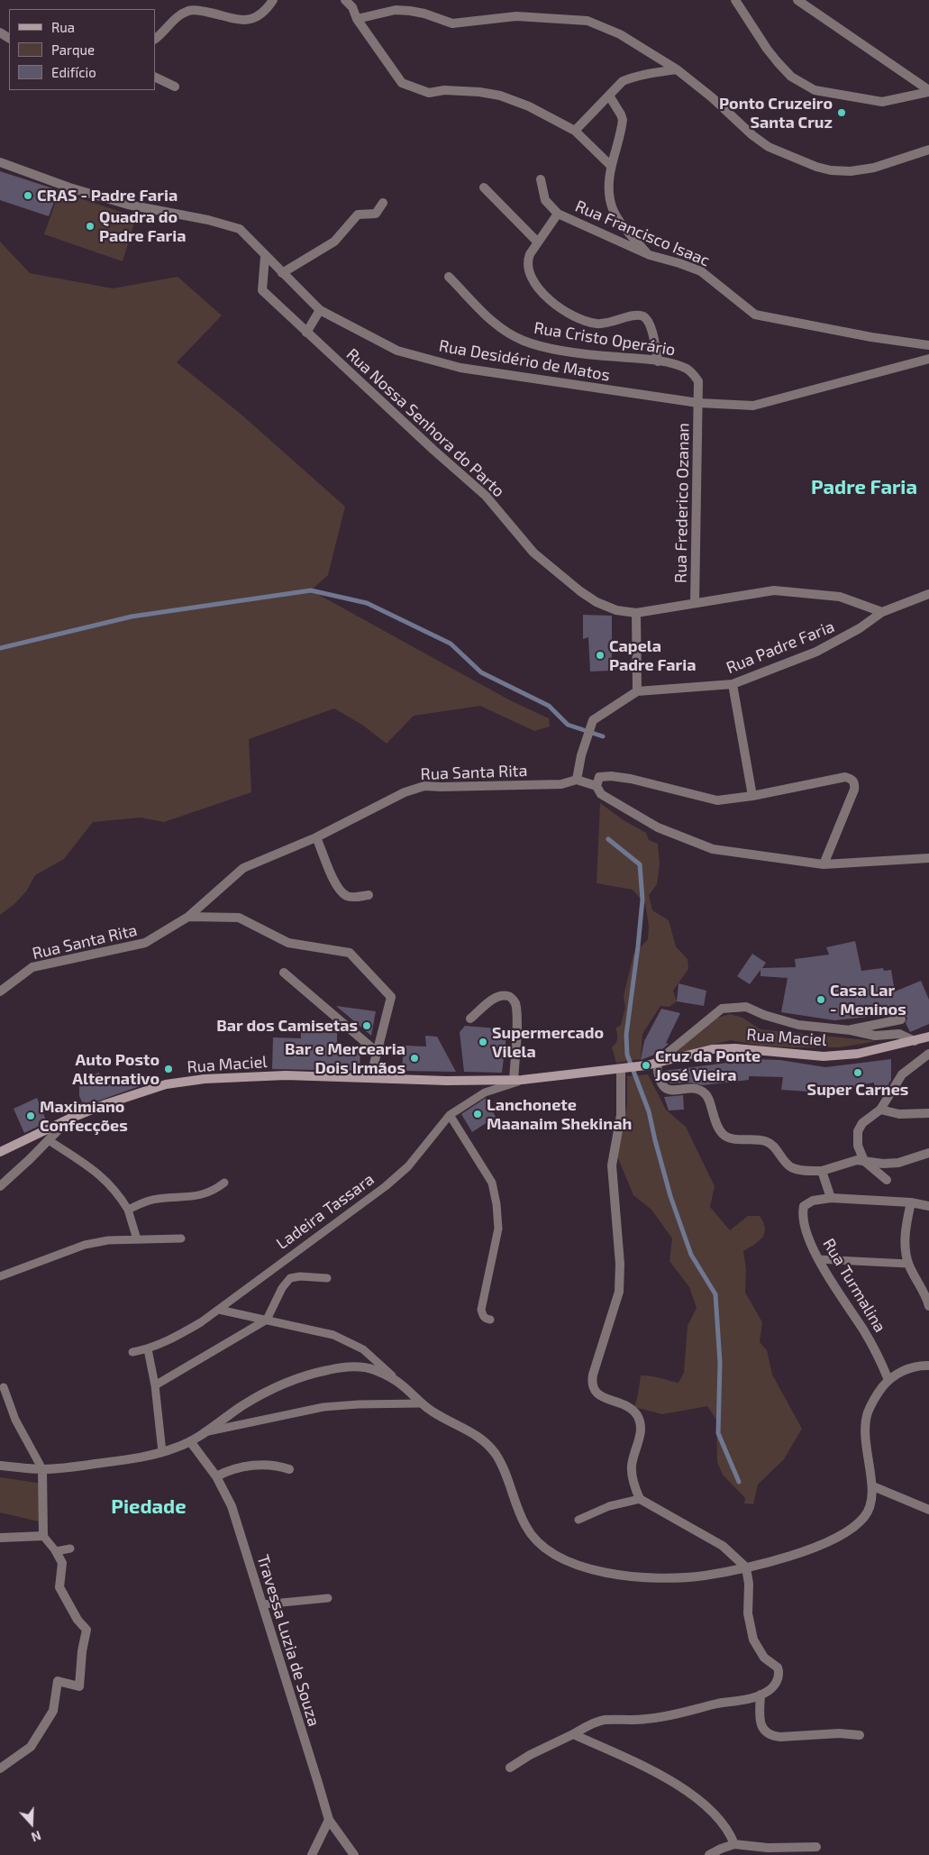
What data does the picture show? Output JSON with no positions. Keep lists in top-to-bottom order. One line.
{"streets":{"main road":["Rua Maciel"],"street":["Rua Francisco Isaac","Rua Cristo Operário","Rua Desidério de Matos","Rua Nossa Senhora do Parto","Rua Frederico Ozanan","Rua Padre Faria","Rua Santa Rita","Rua Turmalina","Travessa Luzia de Souza"],"lane":["Ladeira Tassara"]},"crossings":[["Rua Cristo Operário","Rua Desidério de Matos"],["Rua Cristo Operário","Rua Frederico Ozanan"],["Rua Desidério de Matos","Rua Nossa Senhora do Parto"],["Rua Desidério de Matos","Rua Frederico Ozanan"],["Rua Nossa Senhora do Parto","Rua Frederico Ozanan"],["Rua Nossa Senhora do Parto","Rua Padre Faria"],["Rua Padre Faria","Rua Santa Rita"],["Rua Maciel","Ladeira Tassara"]],"districts":["Padre Faria","Piedade"],"places":["Ponto Cruzeiro Santa Cruz","CRAS - Padre Faria","Quadra do Padre Faria","Capela Padre Faria","Casa Lar - Meninos","Bar dos Camisetas","Supermercado Vilela","Bar e Mercearia Dois Irmãos","Cruz da Ponte José Vieira","Auto Posto Alternativo","Super Carnes","Lanchonete Maanaim Shekinah","Maximiano Confecções"],"legend":["Rua","Parque","Edifício"],"north":"bottom"}
